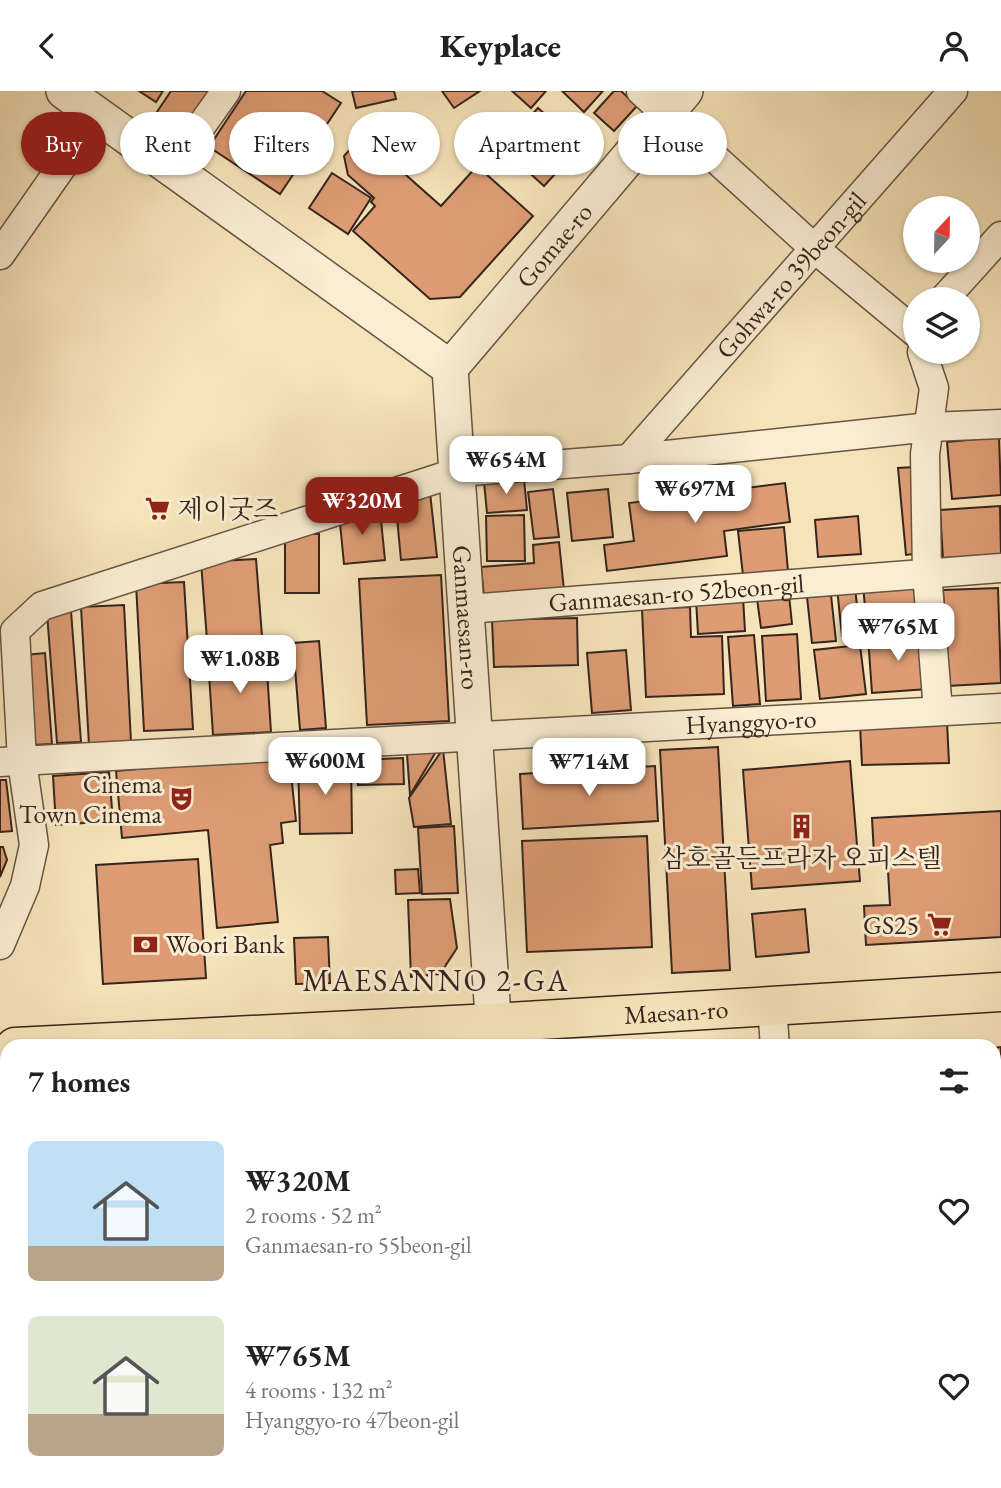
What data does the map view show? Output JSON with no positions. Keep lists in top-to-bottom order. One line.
{"streets":{"main road":["Maesan-ro"],"street":["Gomae-ro","Gohwa-ro 39beon-gil","Ganmaesan-ro 52beon-gil","Ganmaesan-ro","Hyanggyo-ro"]},"crossings":[["Gomae-ro","Ganmaesan-ro"],["Ganmaesan-ro 52beon-gil","Ganmaesan-ro"],["Ganmaesan-ro","Hyanggyo-ro"],["Ganmaesan-ro","Maesan-ro"]],"districts":["MAESANNO 2-GA"],"places":{"supermarket":["제이굿즈","GS25"],"theatre":["Cinema Town Cinema"],"building":["삼호골든프라자 오피스텔"],"bank":["Woori Bank"]},"north":"top","page":{"header":"Keyplace","chip":["Buy","Rent","Filters","New","Apartment","House"],"price":["₩654M","₩697M","₩320M","₩765M","₩1.08B","₩600M","₩714M"],"heading":"7 homes","list":[{"name":"₩320M","note":"2 rooms · 52 m² · Ganmaesan-ro 55beon-gil"},{"name":"₩765M","note":"4 rooms · 132 m² · Hyanggyo-ro 47beon-gil"}]}}
